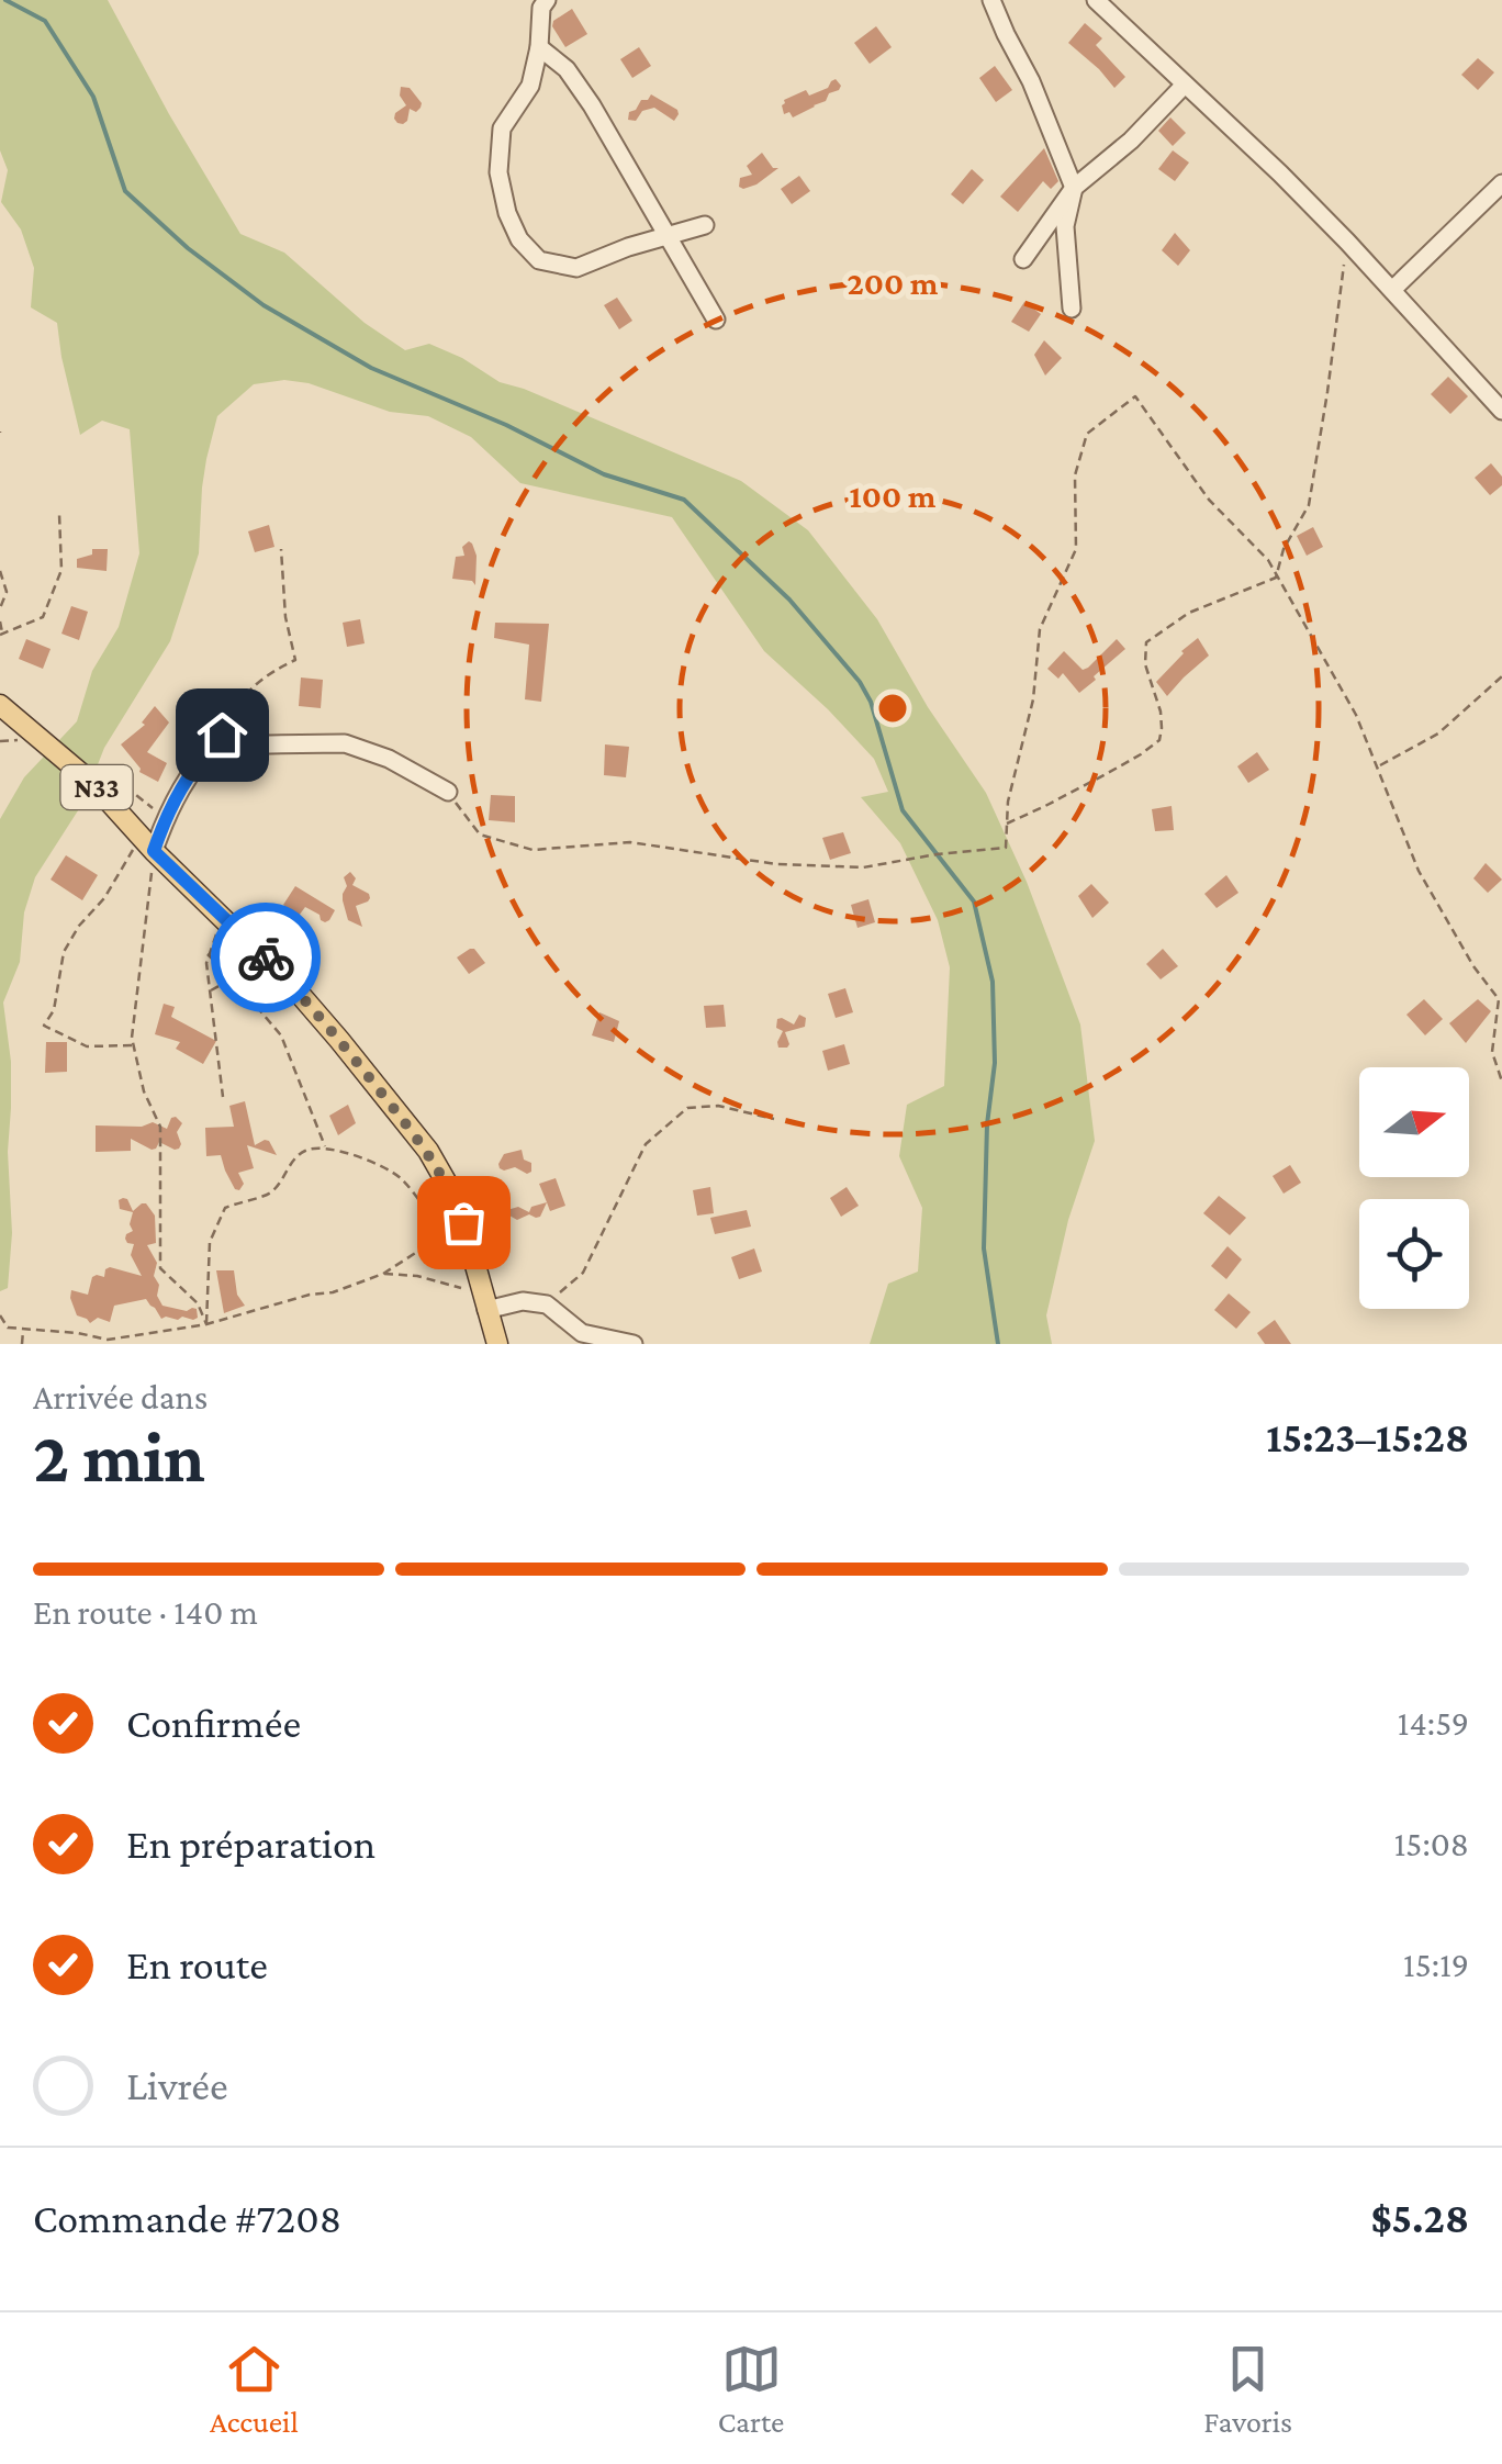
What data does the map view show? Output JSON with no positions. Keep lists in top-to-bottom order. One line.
{"streets":{"main road":["N33"]},"north":"right","page":{"heading":["2 min","Arrivée dans","15:23–15:28"],"panel":["Commande #7208","$5.28"],"bar":"En route · 140 m","list":[["Confirmée","14:59"],["En préparation","15:08"],["En route","15:19"],"Livrée"],"tabs":["Accueil","Carte","Favoris"]},"rings":["200 m","100 m"]}
